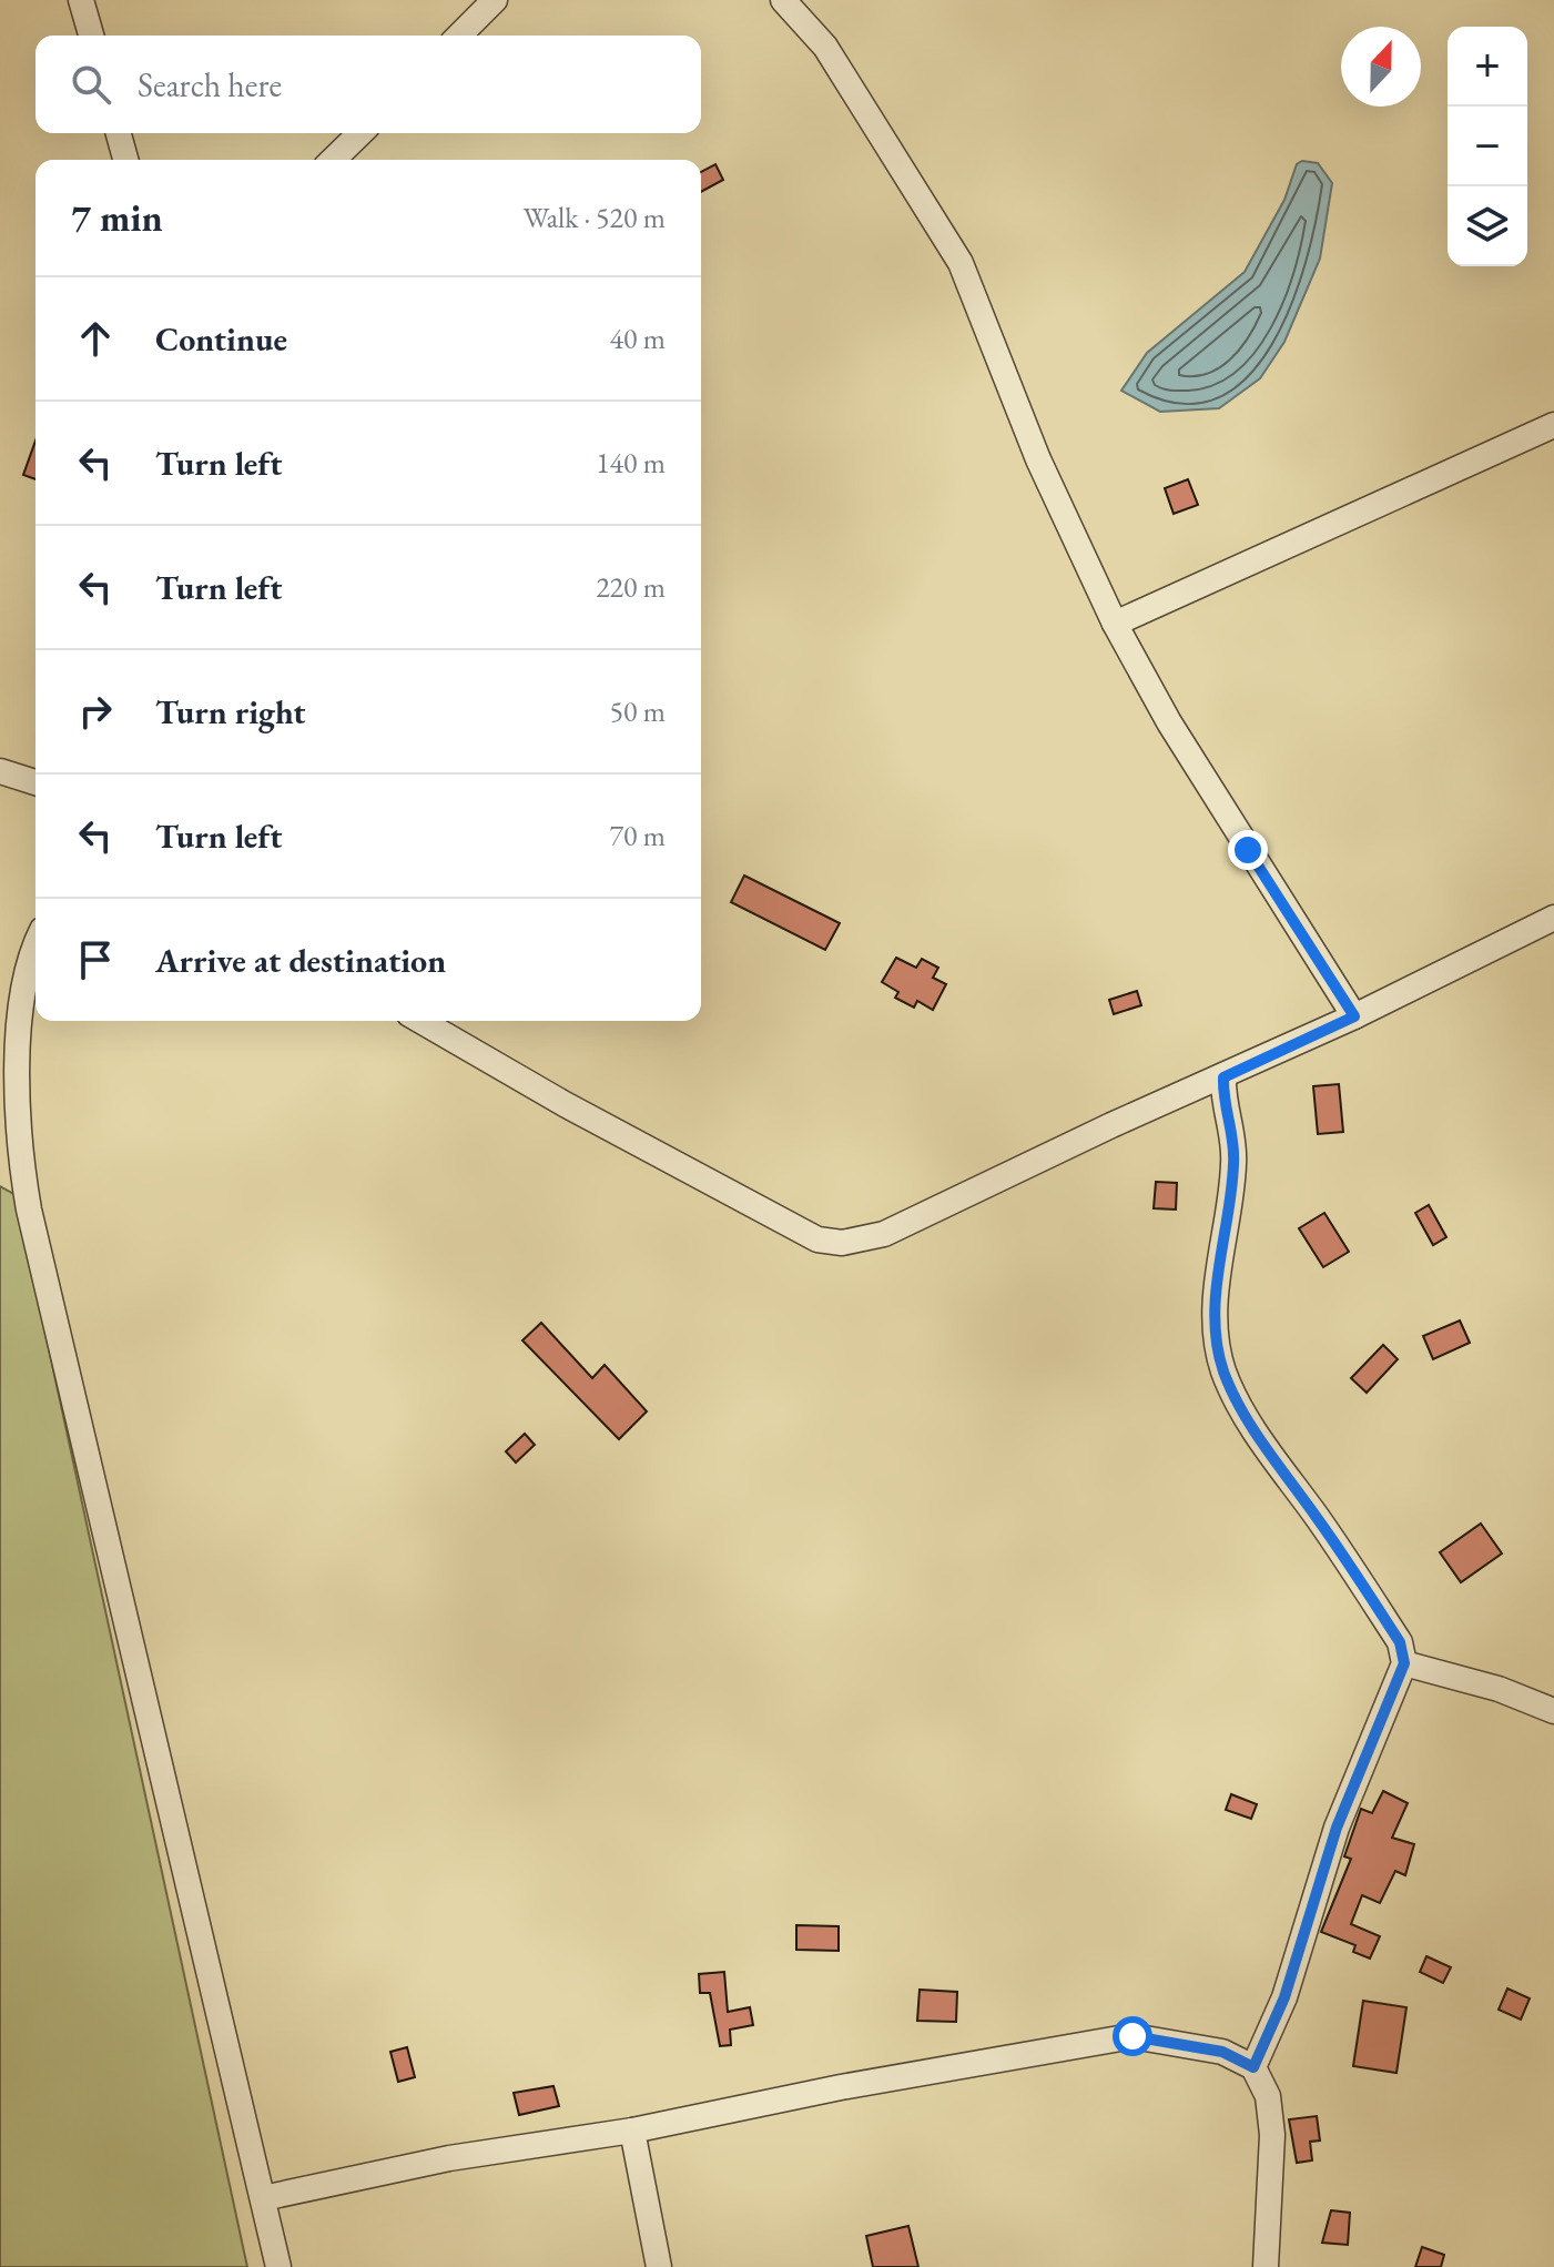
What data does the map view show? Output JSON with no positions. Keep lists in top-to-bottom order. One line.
{"north":"top","page":{"map_buttons":["+","−"],"search":"Search here","heading":["7 min","Walk · 520 m"],"list":[["Continue","40 m"],["Turn left","140 m"],["Turn left","220 m"],["Turn right","50 m"],["Turn left","70 m"],"Arrive at destination"]}}
